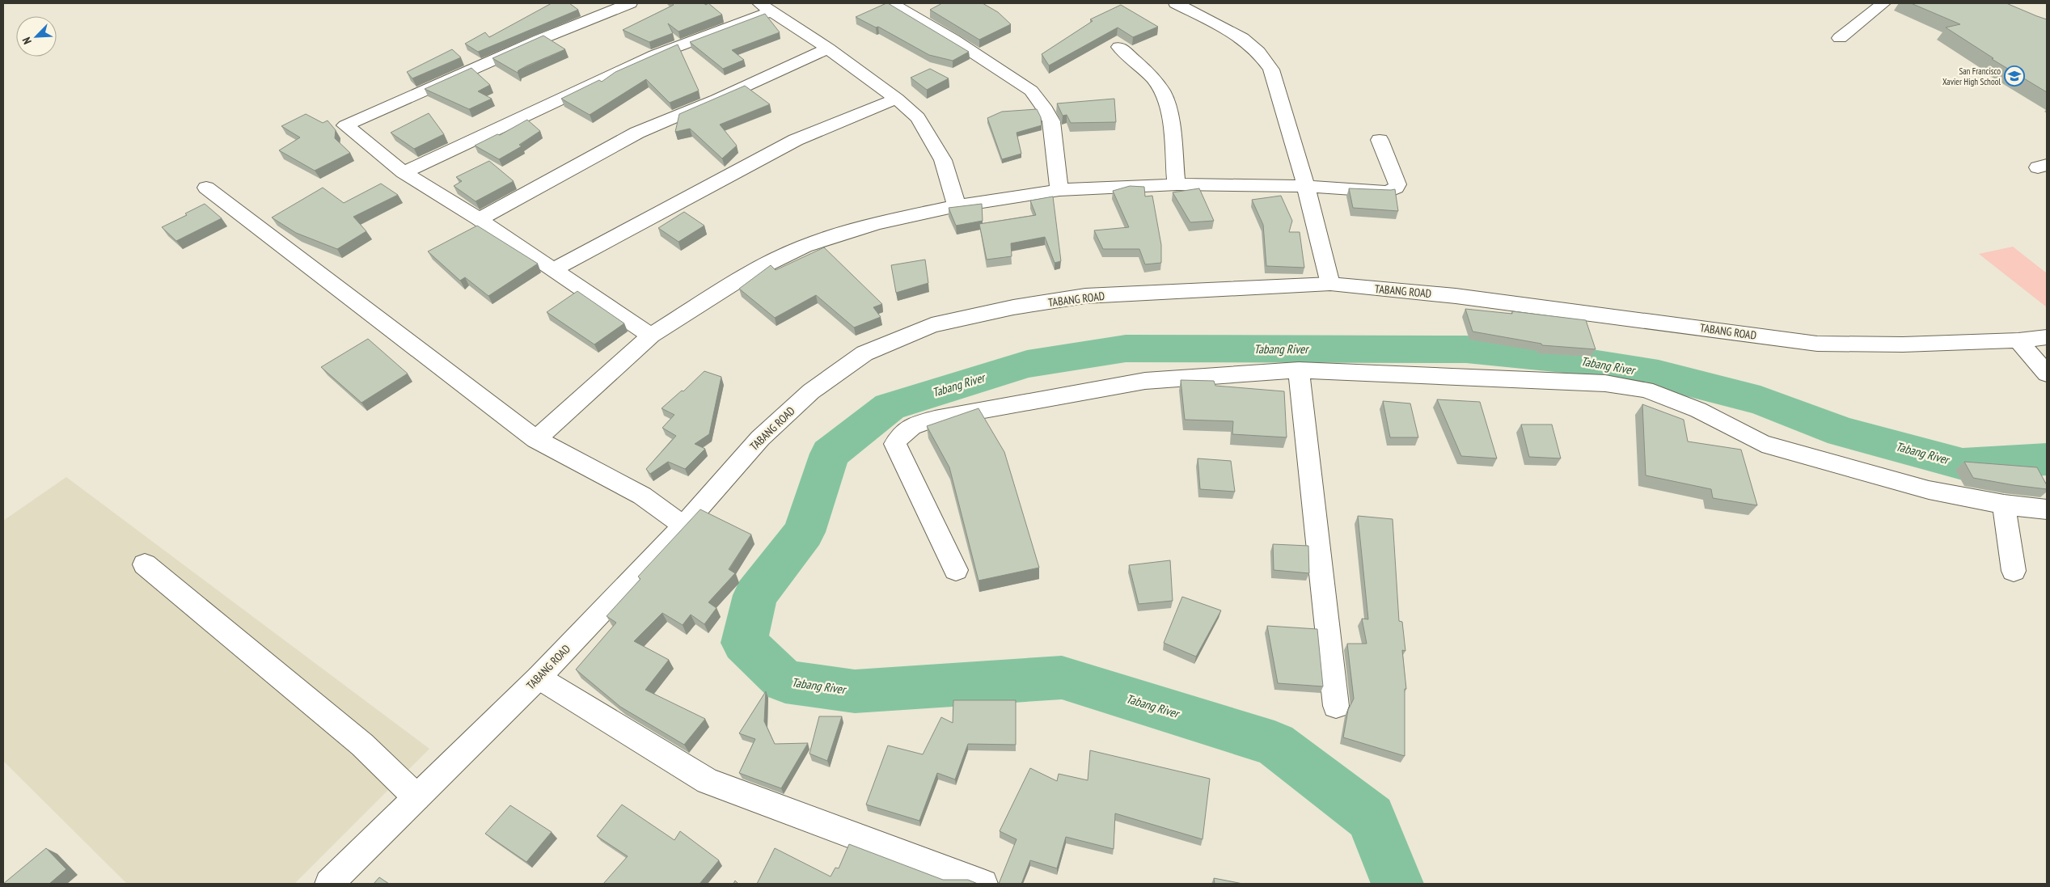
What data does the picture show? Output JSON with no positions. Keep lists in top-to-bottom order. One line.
{"streets":{"street":["TABANG ROAD"]},"water":["Tabang River"],"places":{"school or university":["San Francisco Xavier High School"]},"north":"bottom left"}
